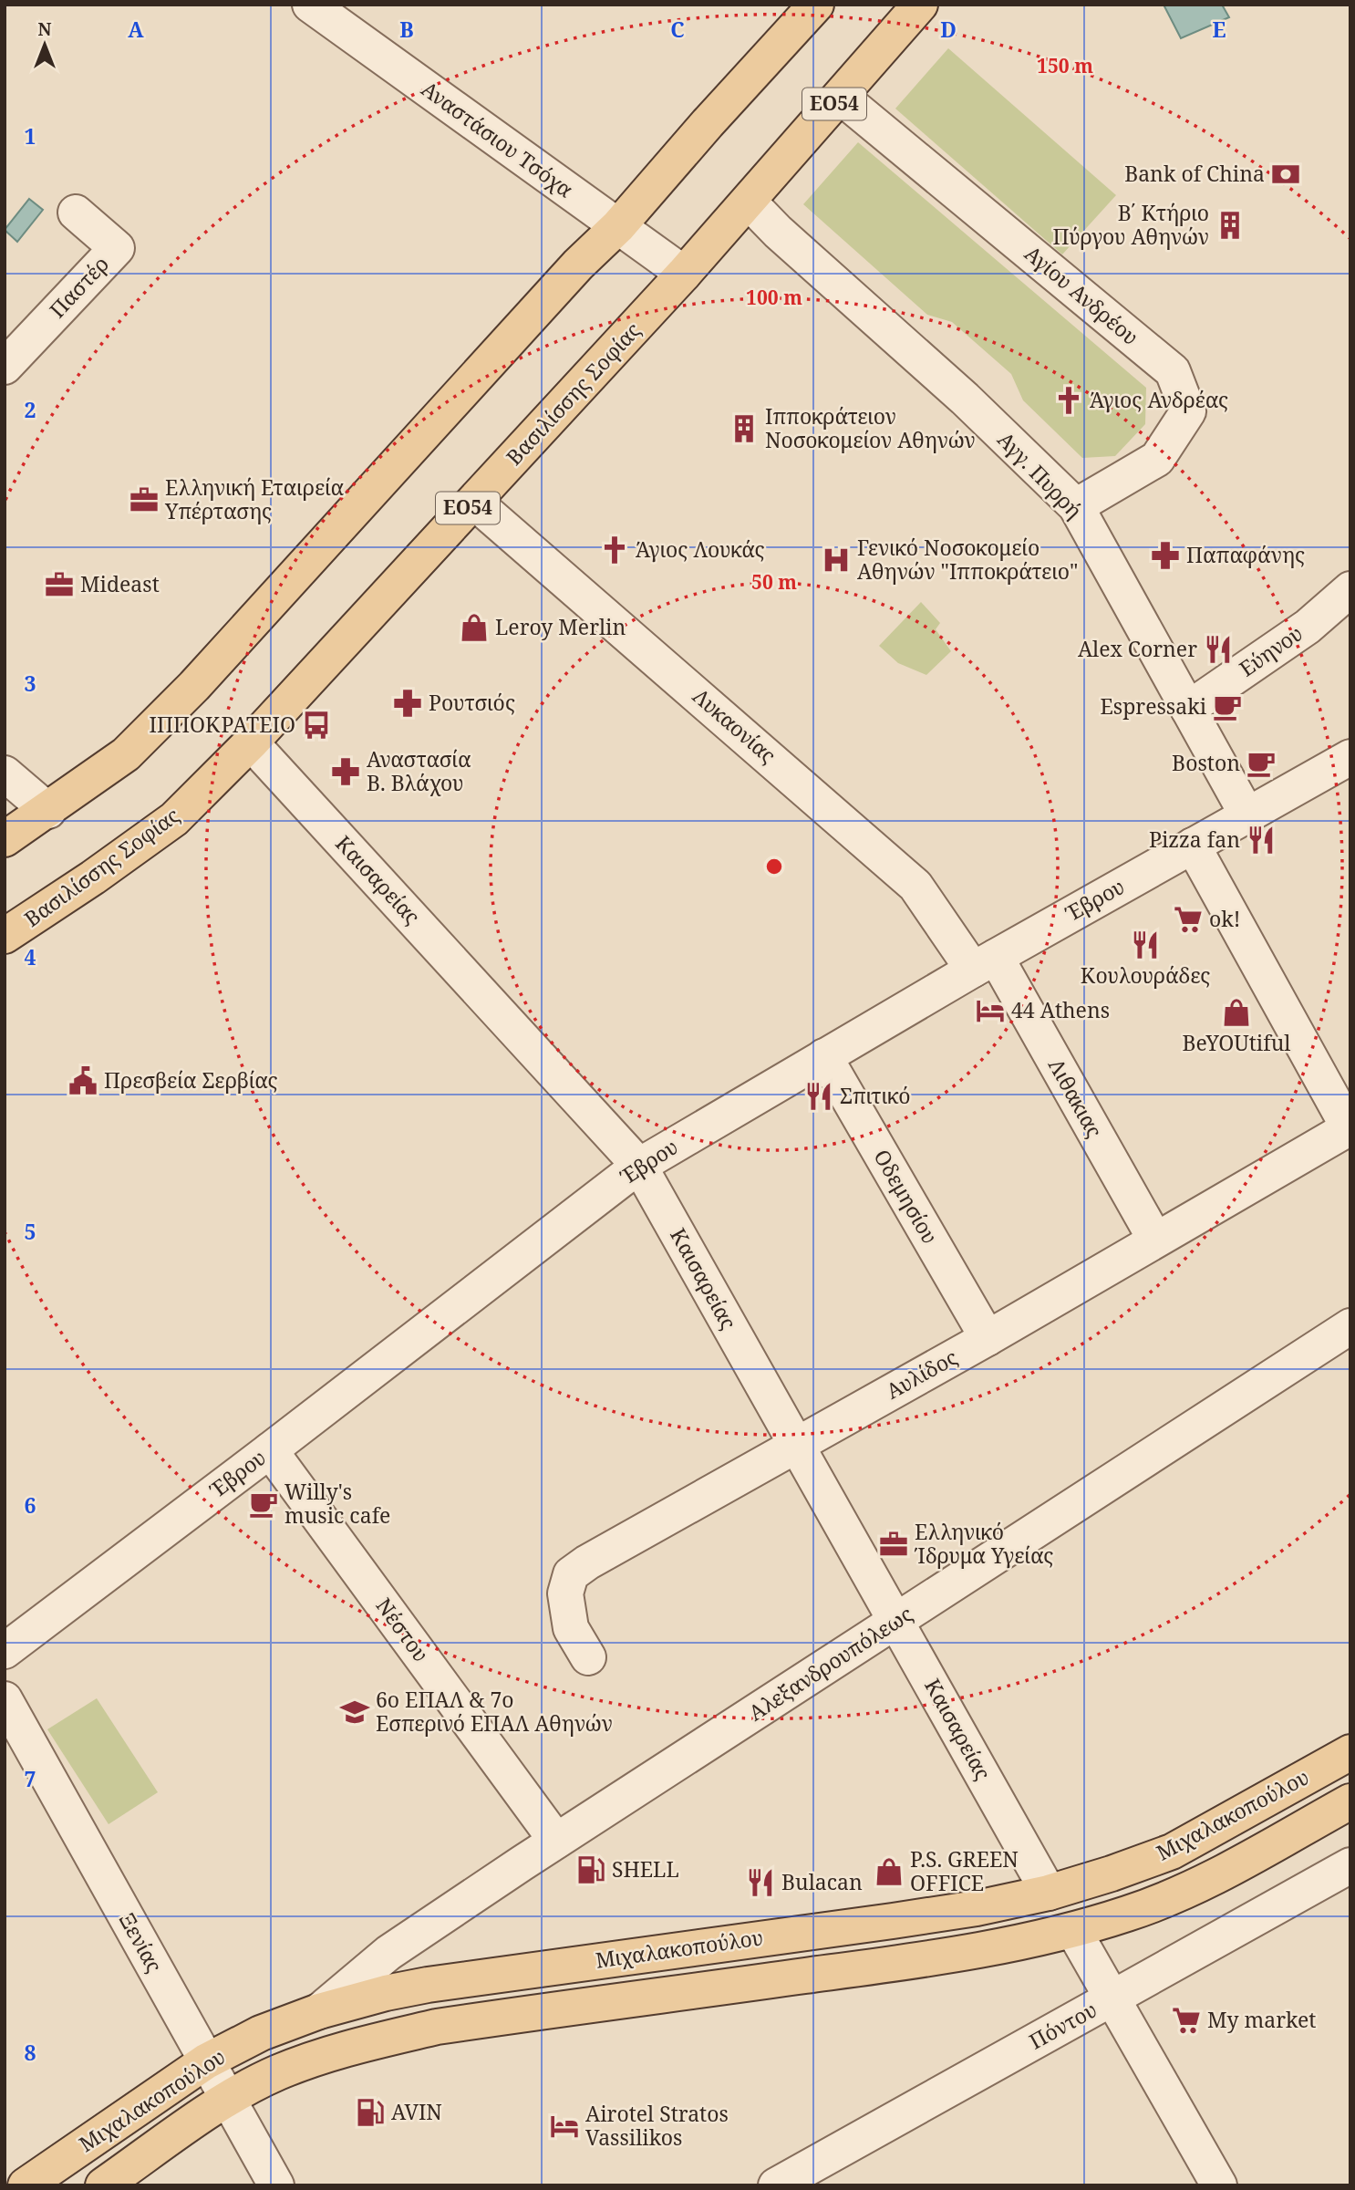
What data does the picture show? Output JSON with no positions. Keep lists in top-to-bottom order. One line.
{"streets":{"main road":["ΕΟ54","Βασιλίσσης Σοφίας","Μιχαλακοπούλου"],"street":["Αναστάσιου Τσόχα","Παστέρ","Αγίου Ανδρέου","Αγγ. Πυρρή","Εύηνου","Λυκαονίας","Καισαρείας","Έβρου","Λιθακιας","Οδεμησίου","Αυλίδος","Νέστου","Αλεξανδρουπόλεως","Ξενίας","Πόντου"]},"crossings":[["Αναστάσιου Τσόχα","Βασιλίσσης Σοφίας"],["Αγίου Ανδρέου","Βασιλίσσης Σοφίας"],["Αγίου Ανδρέου","Αγγ. Πυρρή"],["Βασιλίσσης Σοφίας","Αγγ. Πυρρή"],["Βασιλίσσης Σοφίας","Λυκαονίας"],["Βασιλίσσης Σοφίας","Καισαρείας"],["Αγγ. Πυρρή","Εύηνου"],["Αγγ. Πυρρή","Έβρου"],["Λυκαονίας","Έβρου"],["Λυκαονίας","Λιθακιας"],["Καισαρείας","Έβρου"],["Καισαρείας","Αυλίδος"],["Καισαρείας","Αλεξανδρουπόλεως"],["Καισαρείας","Μιχαλακοπούλου"],["Έβρου","Λιθακιας"],["Έβρου","Οδεμησίου"],["Έβρου","Νέστου"],["Λιθακιας","Αυλίδος"],["Οδεμησίου","Αυλίδος"],["Νέστου","Αλεξανδρουπόλεως"],["Αλεξανδρουπόλεως","Μιχαλακοπούλου"],["Μιχαλακοπούλου","Ξενίας"]],"places":{"bank":["Bank of China"],"building":["Β΄ Κτήριο Πύργου Αθηνών","Ιπποκράτειον Νοσοκομείον Αθηνών"],"church":["Άγιος Ανδρέας","Άγιος Λουκάς"],"office":["Ελληνική Εταιρεία Υπέρτασης","Mideast","Ελληνικό Ίδρυμα Υγείας"],"pharmacy":["Παπαφάνης","Ρουτσιός","Αναστασία Β. Βλάχου"],"hospital":["Γενικό Νοσοκομείο Αθηνών \"Ιπποκράτειο\""],"shop":["Leroy Merlin","BeYOUtiful","P.S. GREEN OFFICE"],"restaurant":["Alex Corner","Pizza fan","Κουλουράδες","Σπιτικό","Bulacan"],"cafe":["Espressaki","Boston","Willy's music cafe"],"bus stop":["ΙΠΠΟΚΡΑΤΕΙΟ"],"supermarket":["ok!","My market"],"hotel":["44 Athens","Airotel Stratos Vassilikos"],"public building":["Πρεσβεία Σερβίας"],"school or university":["6ο ΕΠΑΛ & 7ο Εσπερινό ΕΠΑΛ Αθηνών"],"fuel station":["SHELL","AVIN"]},"north":"top","grid":{"columns":["A","B","C","D","E"],"rows":["1","2","3","4","5","6","7","8"]},"rings":["150 m","100 m","50 m"]}
